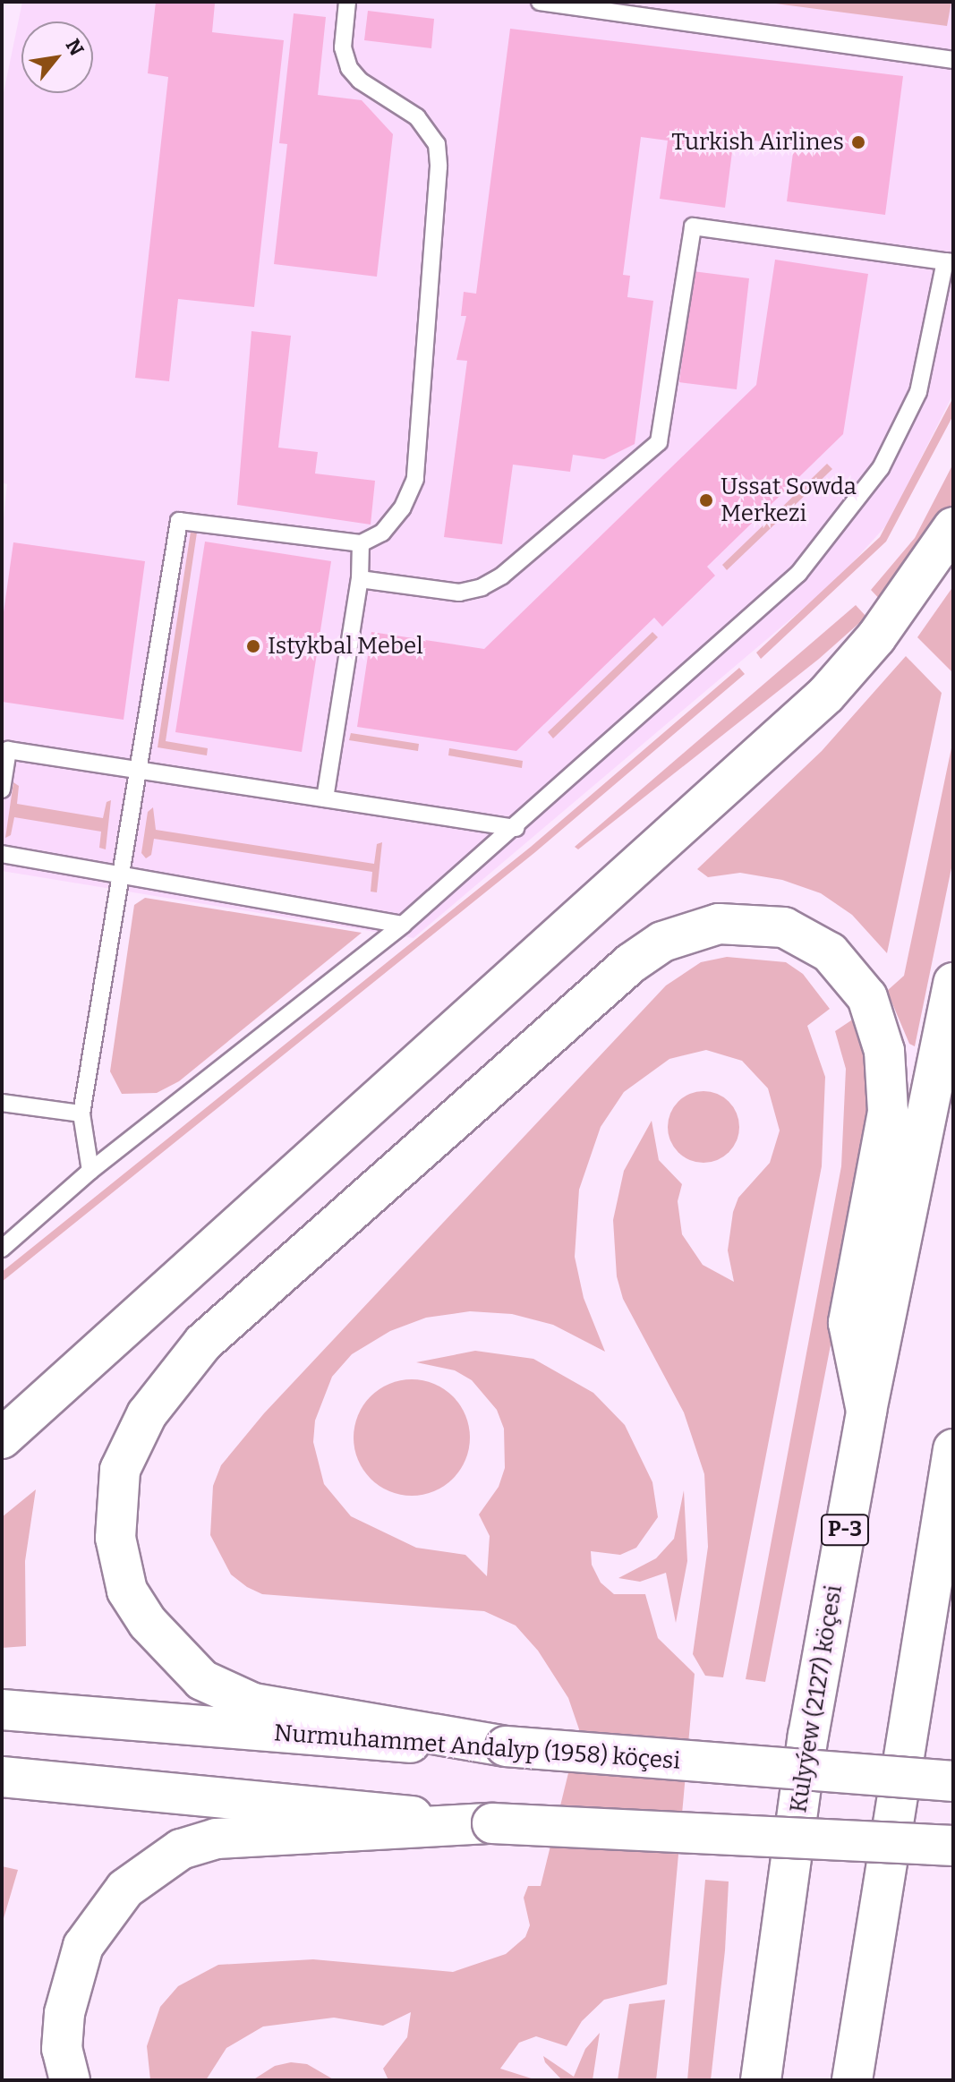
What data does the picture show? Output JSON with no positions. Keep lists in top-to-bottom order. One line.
{"streets":{"main road":["P-3","Kulyýew (2127) köçesi","Nurmuhammet Andalyp (1958) köçesi"]},"places":["Turkish Airlines","Ussat Sowda Merkezi","Istykbal Mebel"],"north":"top right"}
